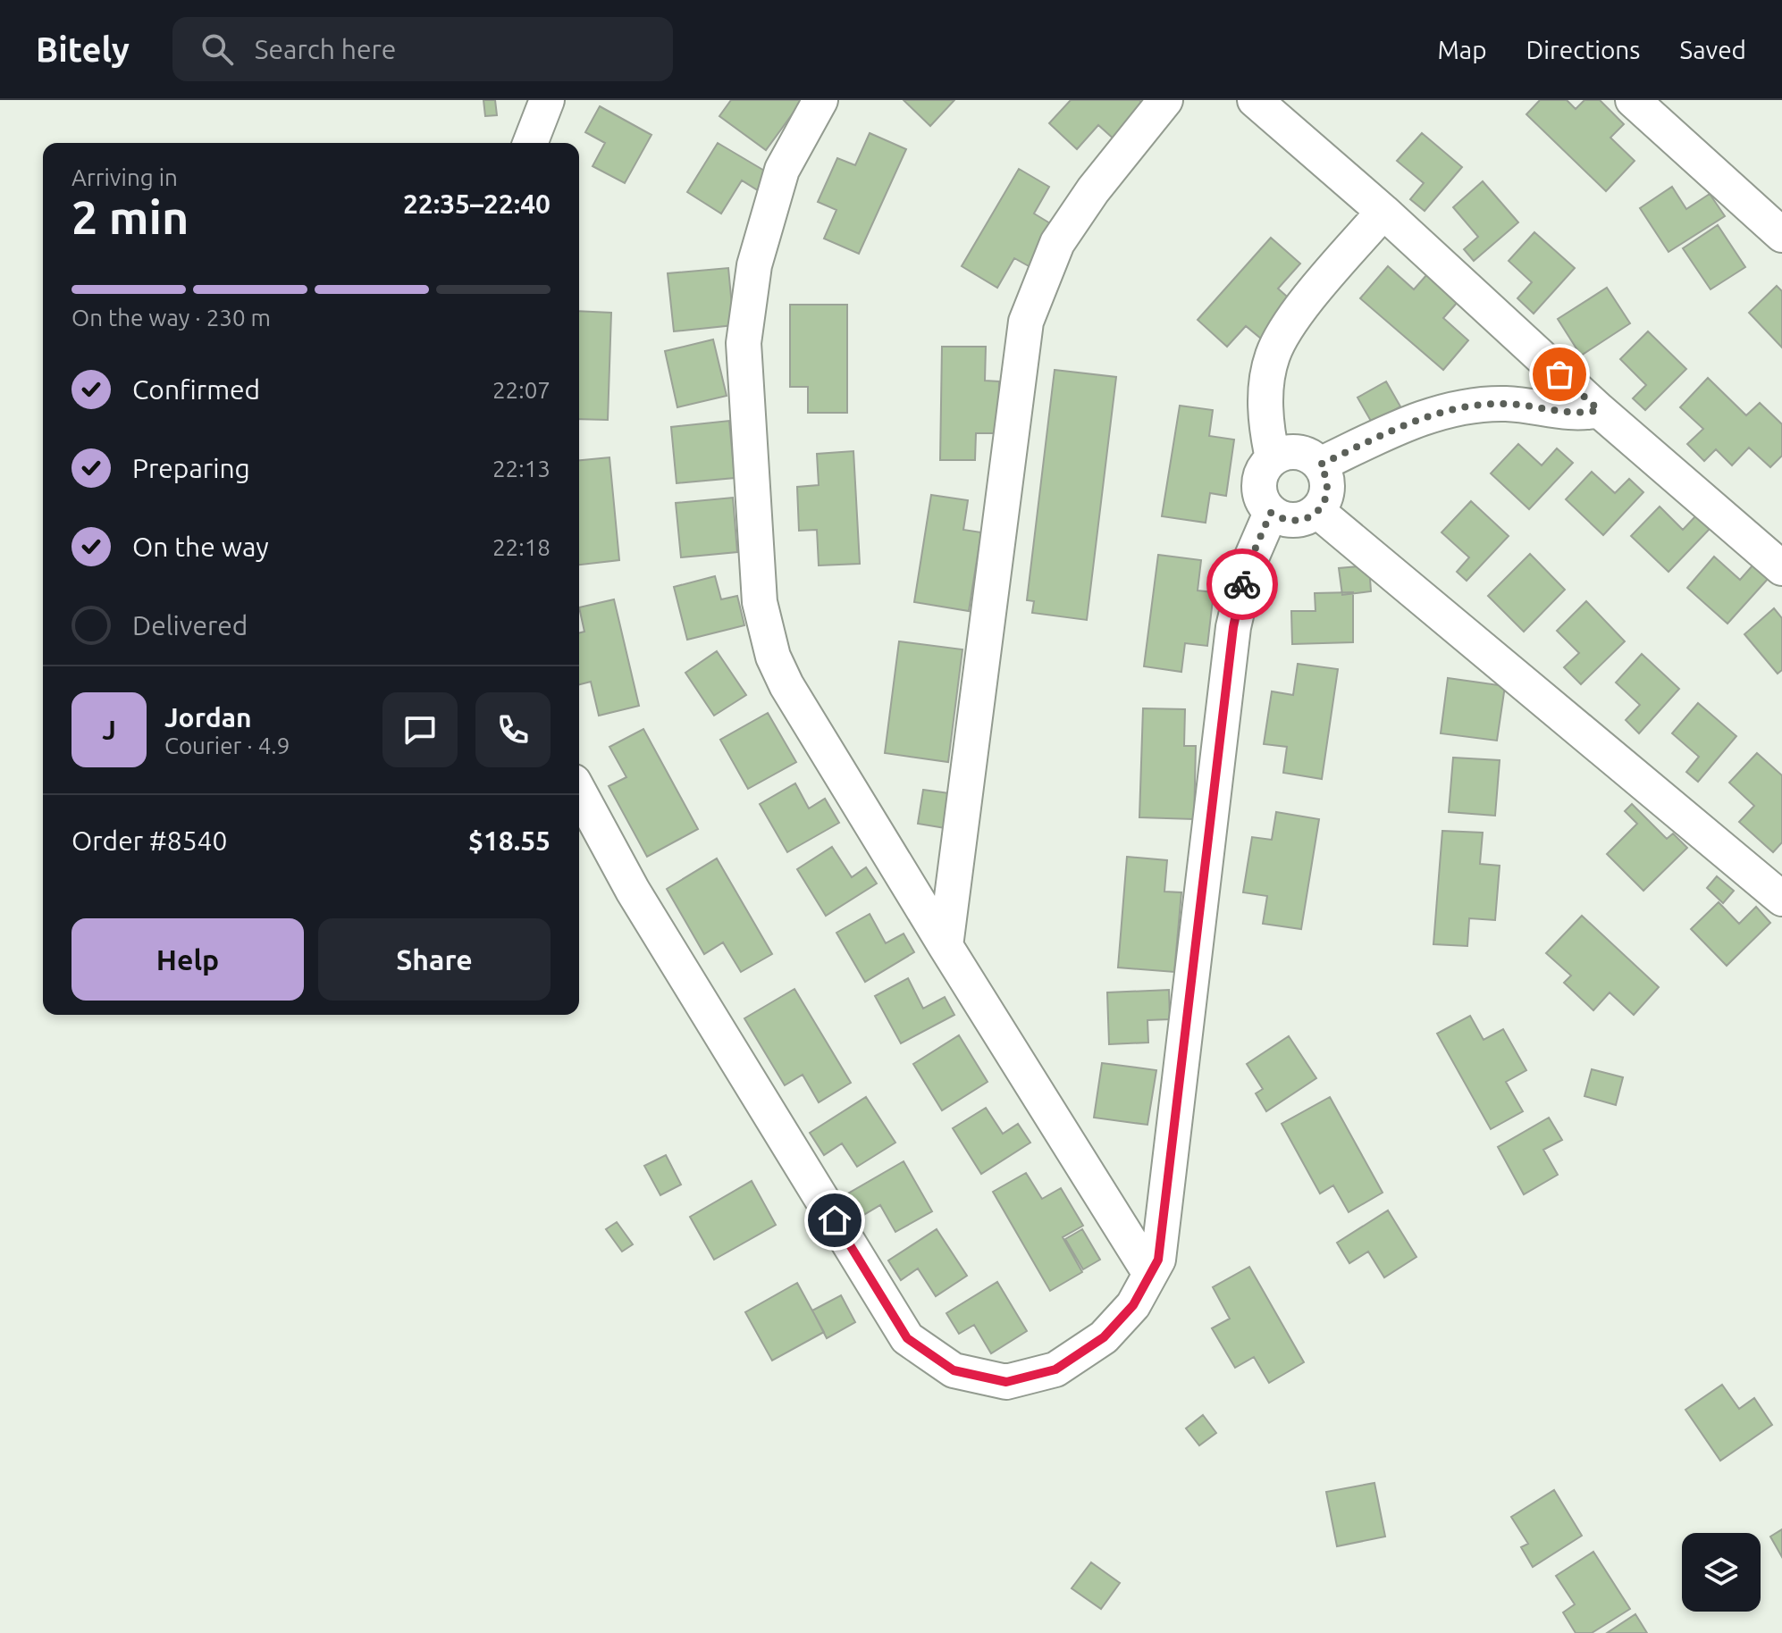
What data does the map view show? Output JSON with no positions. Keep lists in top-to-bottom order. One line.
{"page":{"header":"Bitely","search":"Search here","nav":["Map","Directions","Saved"],"heading":["2 min","Arriving in","22:35–22:40"],"panel":["Jordan","Courier · 4.9","Order #8540","$18.55"],"bar":"On the way · 230 m","list":[["Confirmed","22:07"],["Preparing","22:13"],["On the way","22:18"],"Delivered"],"round":"J","buttons":["Help","Share"]}}
